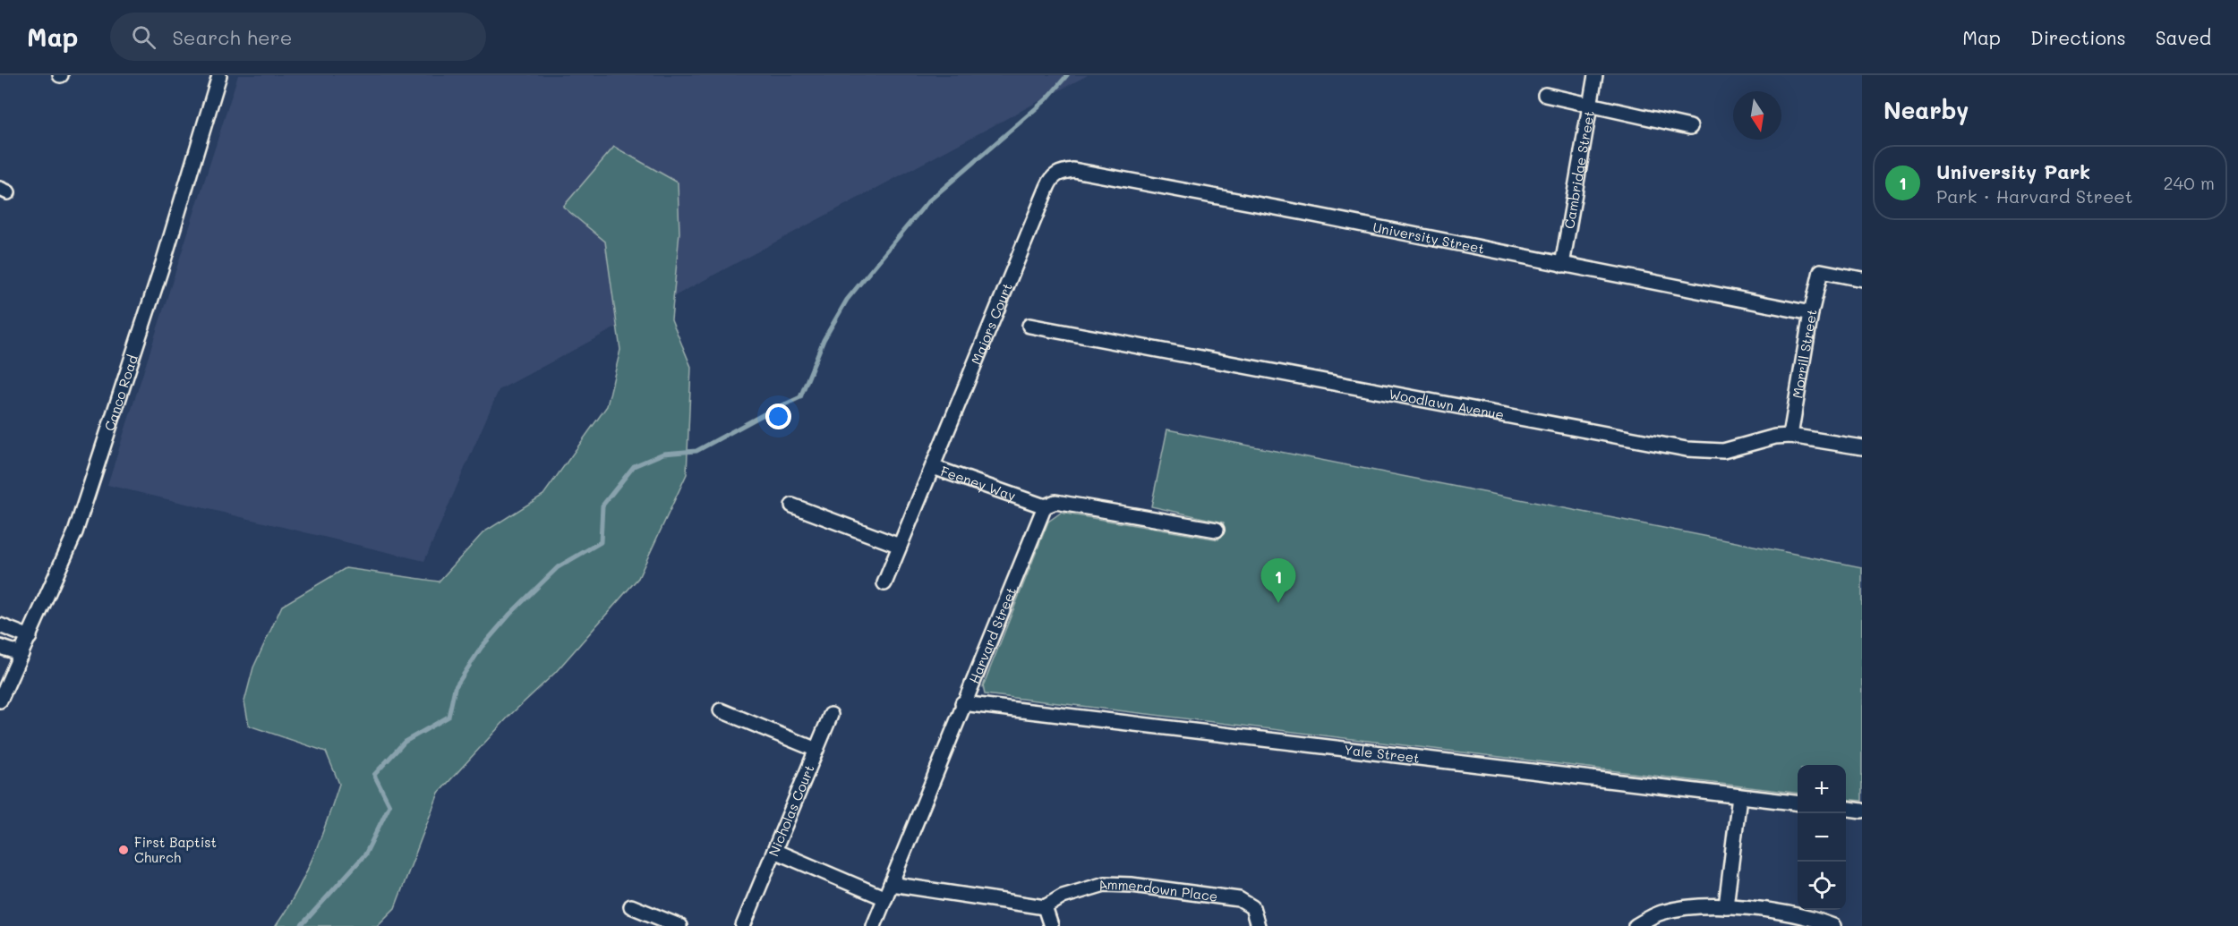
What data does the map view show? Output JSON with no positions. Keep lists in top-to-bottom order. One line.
{"streets":{"street":["Cambridge Street","University Street","Majors Court","Morrill Street","Canco Road","Woodlawn Avenue","Feeney Way","Harvard Street","Yale Street","Nicholas Court","Ammerdown Place"]},"crossings":[["Cambridge Street","University Street"],["University Street","Majors Court"],["University Street","Morrill Street"],["Majors Court","Feeney Way"],["Morrill Street","Woodlawn Avenue"],["Feeney Way","Harvard Street"],["Harvard Street","Yale Street"],["Harvard Street","Nicholas Court"]],"places":["First Baptist Church"],"north":"bottom","page":{"header":"Map","search":"Search here","nav":["Map","Directions","Saved"],"heading":"Nearby","list":[{"mark":"1","name":"University Park","note":"Park · Harvard Street","value":"240 m"}],"pins":"1","map_buttons":["+","−"]}}
